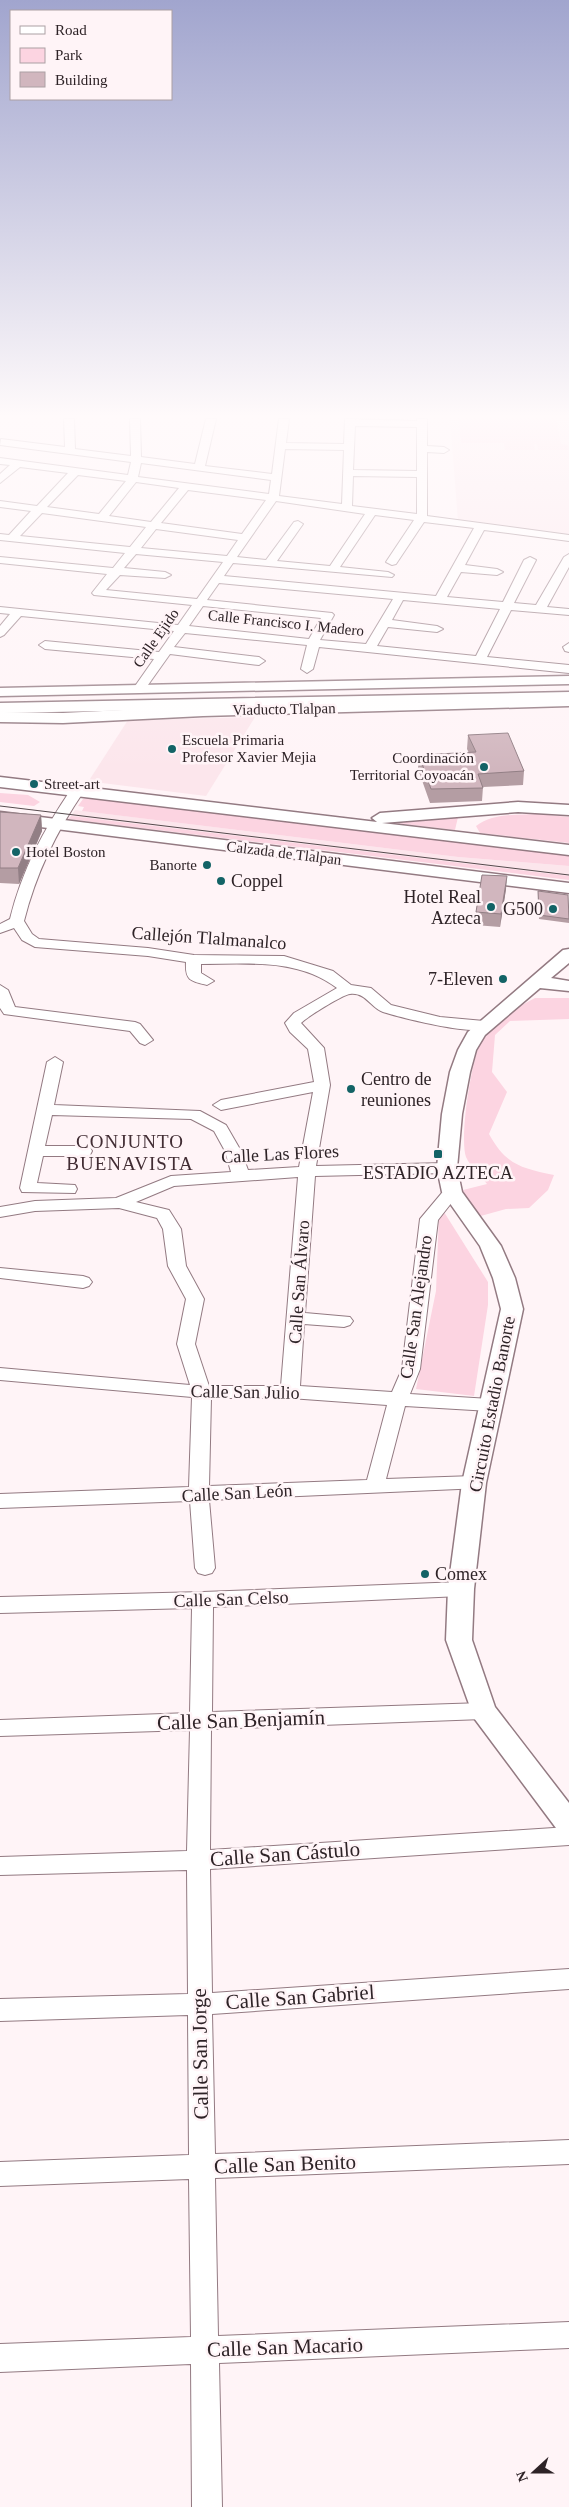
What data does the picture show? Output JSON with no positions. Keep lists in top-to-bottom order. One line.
{"streets":{"highway":["Viaducto Tlalpan"],"main road":["Calzada de Tlalpan","Circuito Estadio Banorte"],"street":["Calle Francisco I. Madero","Calle Ejido","Callejón Tlalmanalco","Calle Las Flores","Calle San Álvaro","Calle San Alejandro","Calle San Julio","Calle San León","Calle San Celso","Calle San Benjamín","Calle San Cástulo","Calle San Gabriel","Calle San Jorge","Calle San Benito","Calle San Macario"]},"crossings":[["Calle Francisco I. Madero","Calle Ejido"],["Calle Ejido","Viaducto Tlalpan"],["Callejón Tlalmanalco","Calle San Álvaro"],["Callejón Tlalmanalco","Circuito Estadio Banorte"],["Calle Las Flores","Calle San Álvaro"],["Calle Las Flores","Circuito Estadio Banorte"],["Calle San Álvaro","Calle San Julio"],["Calle San Alejandro","Calle San Julio"],["Calle San Alejandro","Circuito Estadio Banorte"],["Calle San Alejandro","Calle San León"],["Calle San Julio","Circuito Estadio Banorte"],["Circuito Estadio Banorte","Calle San León"],["Circuito Estadio Banorte","Calle San Celso"],["Circuito Estadio Banorte","Calle San Benjamín"],["Calle San Celso","Calle San Jorge"],["Calle San Benjamín","Calle San Jorge"],["Calle San Cástulo","Calle San Jorge"],["Calle San Gabriel","Calle San Jorge"],["Calle San Jorge","Calle San Benito"],["Calle San Jorge","Calle San Macario"]],"districts":["CONJUNTO BUENAVISTA"],"places":{"other":["Escuela Primaria Profesor Xavier Mejia","Coordinación Territorial Coyoacán","Street-art","Hotel Boston","Banorte","Coppel","Hotel Real Azteca","G500","7-Eleven","Centro de reuniones","Comex"],"transit":["ESTADIO AZTECA"]},"legend":["Road","Park","Building"],"north":"left"}
